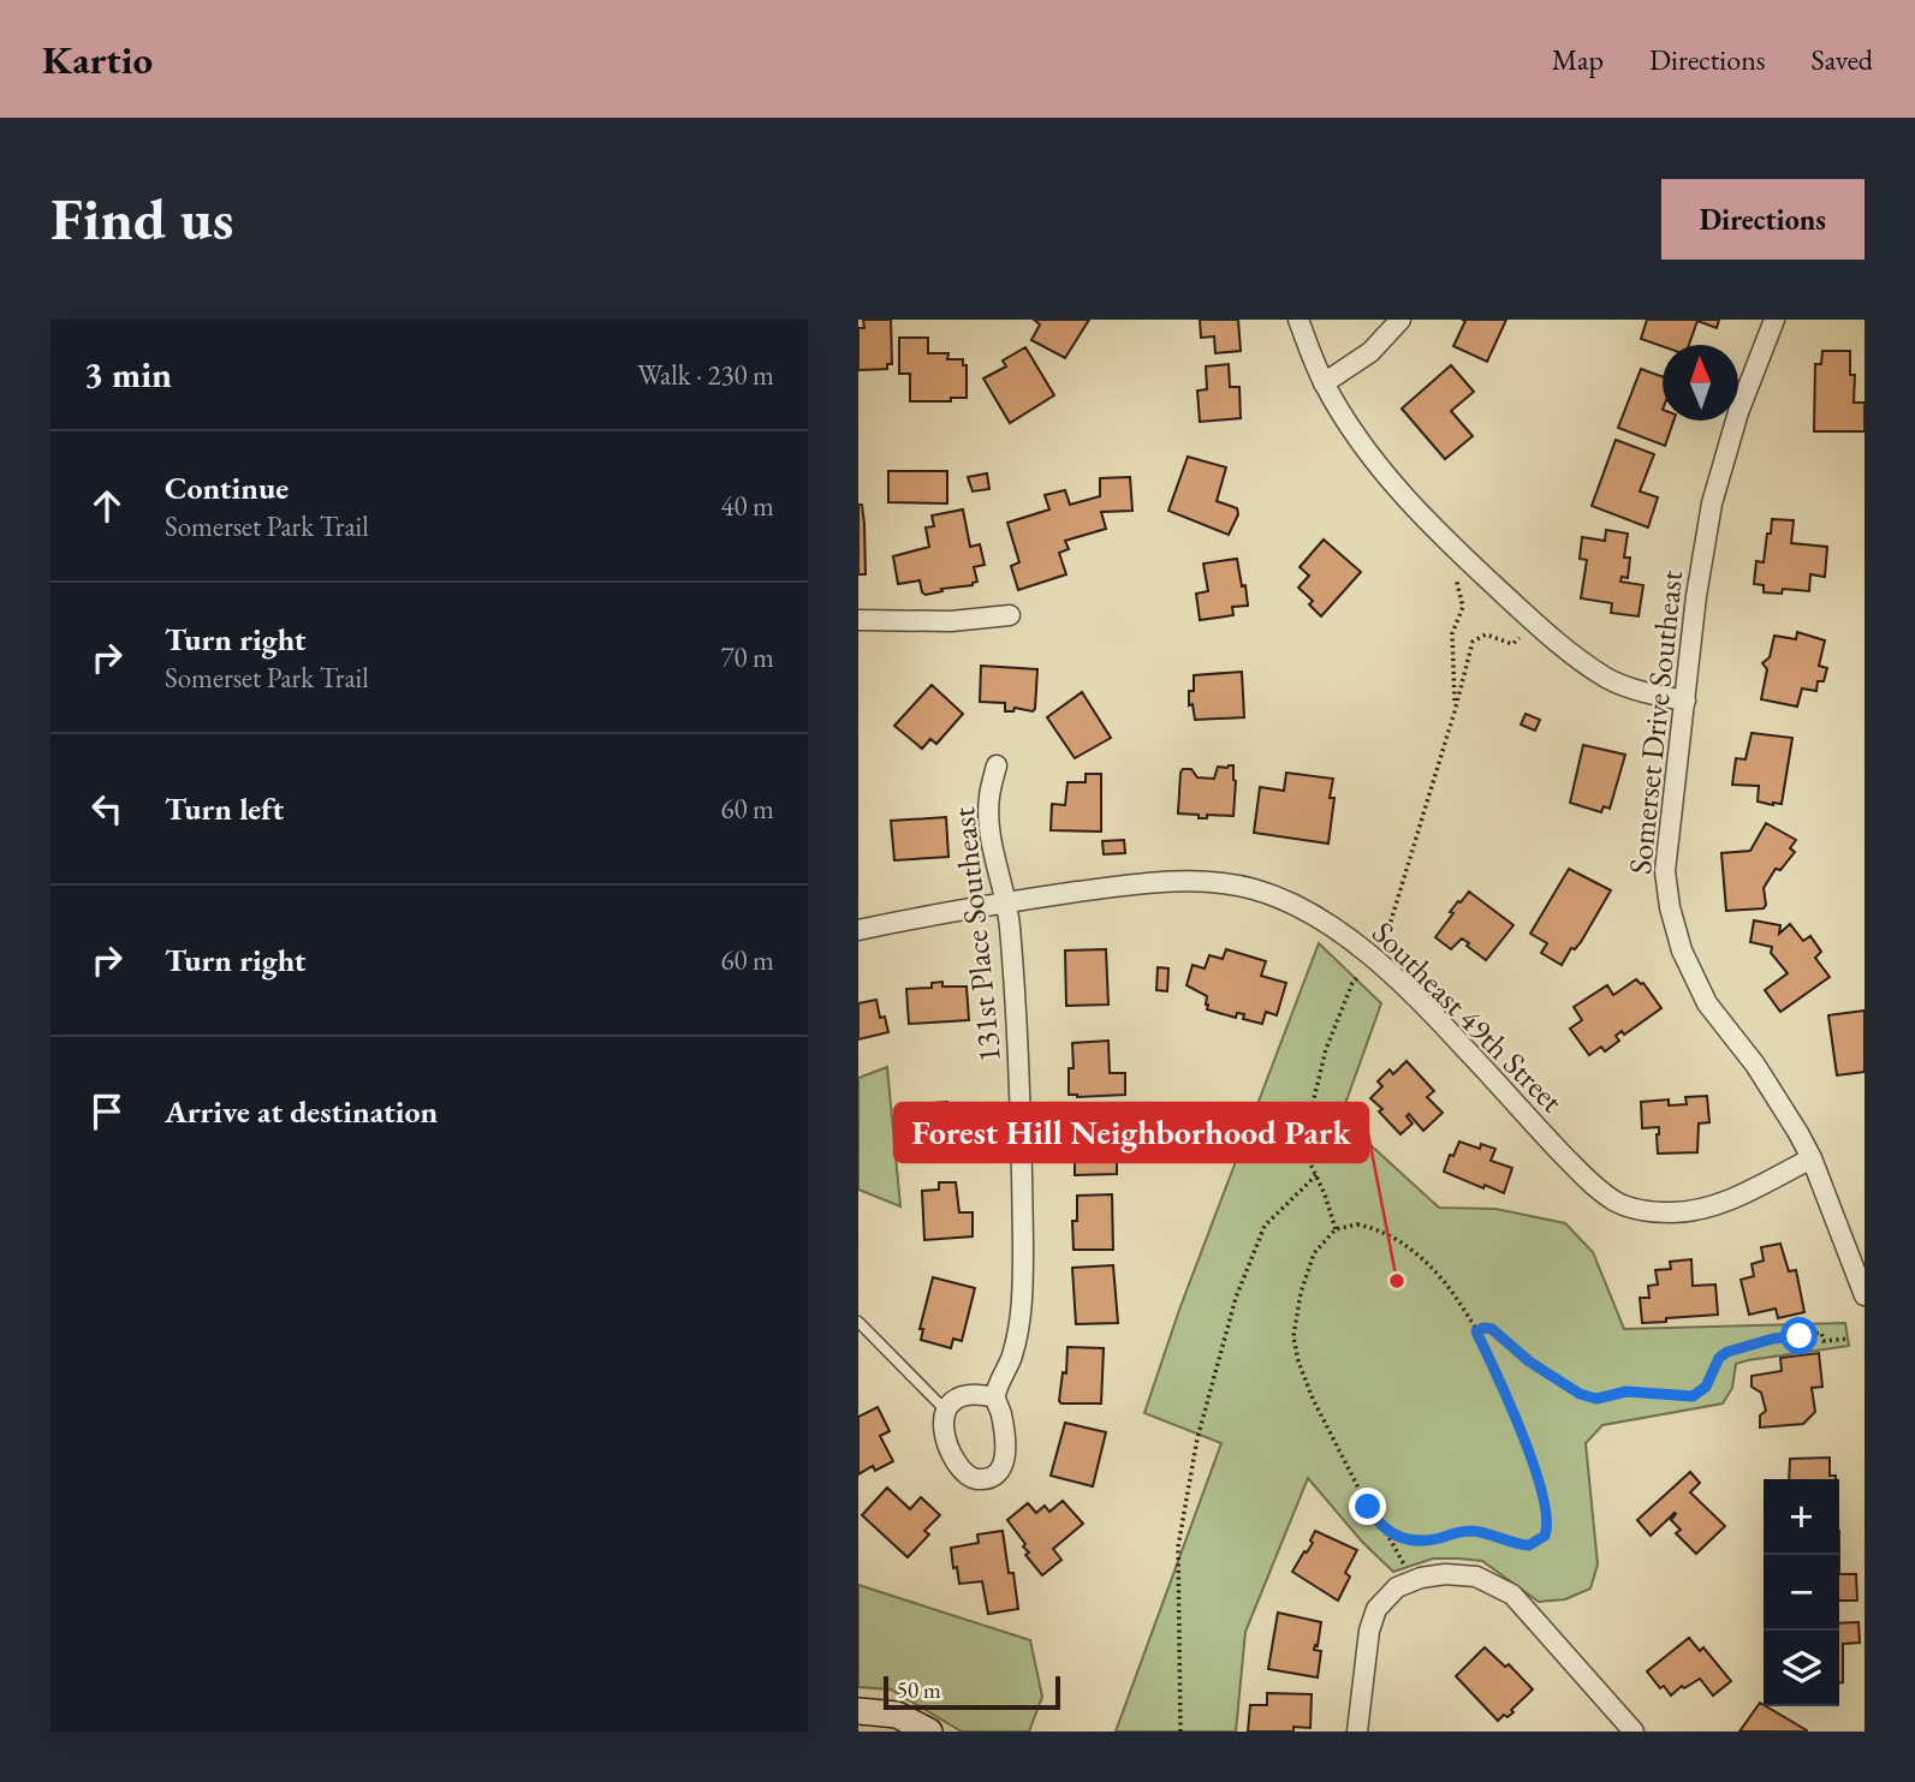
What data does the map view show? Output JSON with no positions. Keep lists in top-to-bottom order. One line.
{"streets":{"street":["Somerset Drive Southeast","131st Place Southeast","Southeast 49th Street"]},"crossings":[["Somerset Drive Southeast","Southeast 49th Street"],["131st Place Southeast","Southeast 49th Street"]],"places":["Forest Hill Neighborhood Park"],"scale_bar":"50 m","north":"top","page":{"header":"Kartio","nav":["Map","Directions","Saved"],"buttons":"Directions","title":"Find us","heading":["3 min","Walk · 230 m"],"list":[["Continue","Somerset Park Trail","40 m"],["Turn right","Somerset Park Trail","70 m"],["Turn left","60 m"],["Turn right","60 m"],"Arrive at destination"],"map_buttons":["+","−"],"scale":"50 m"}}
